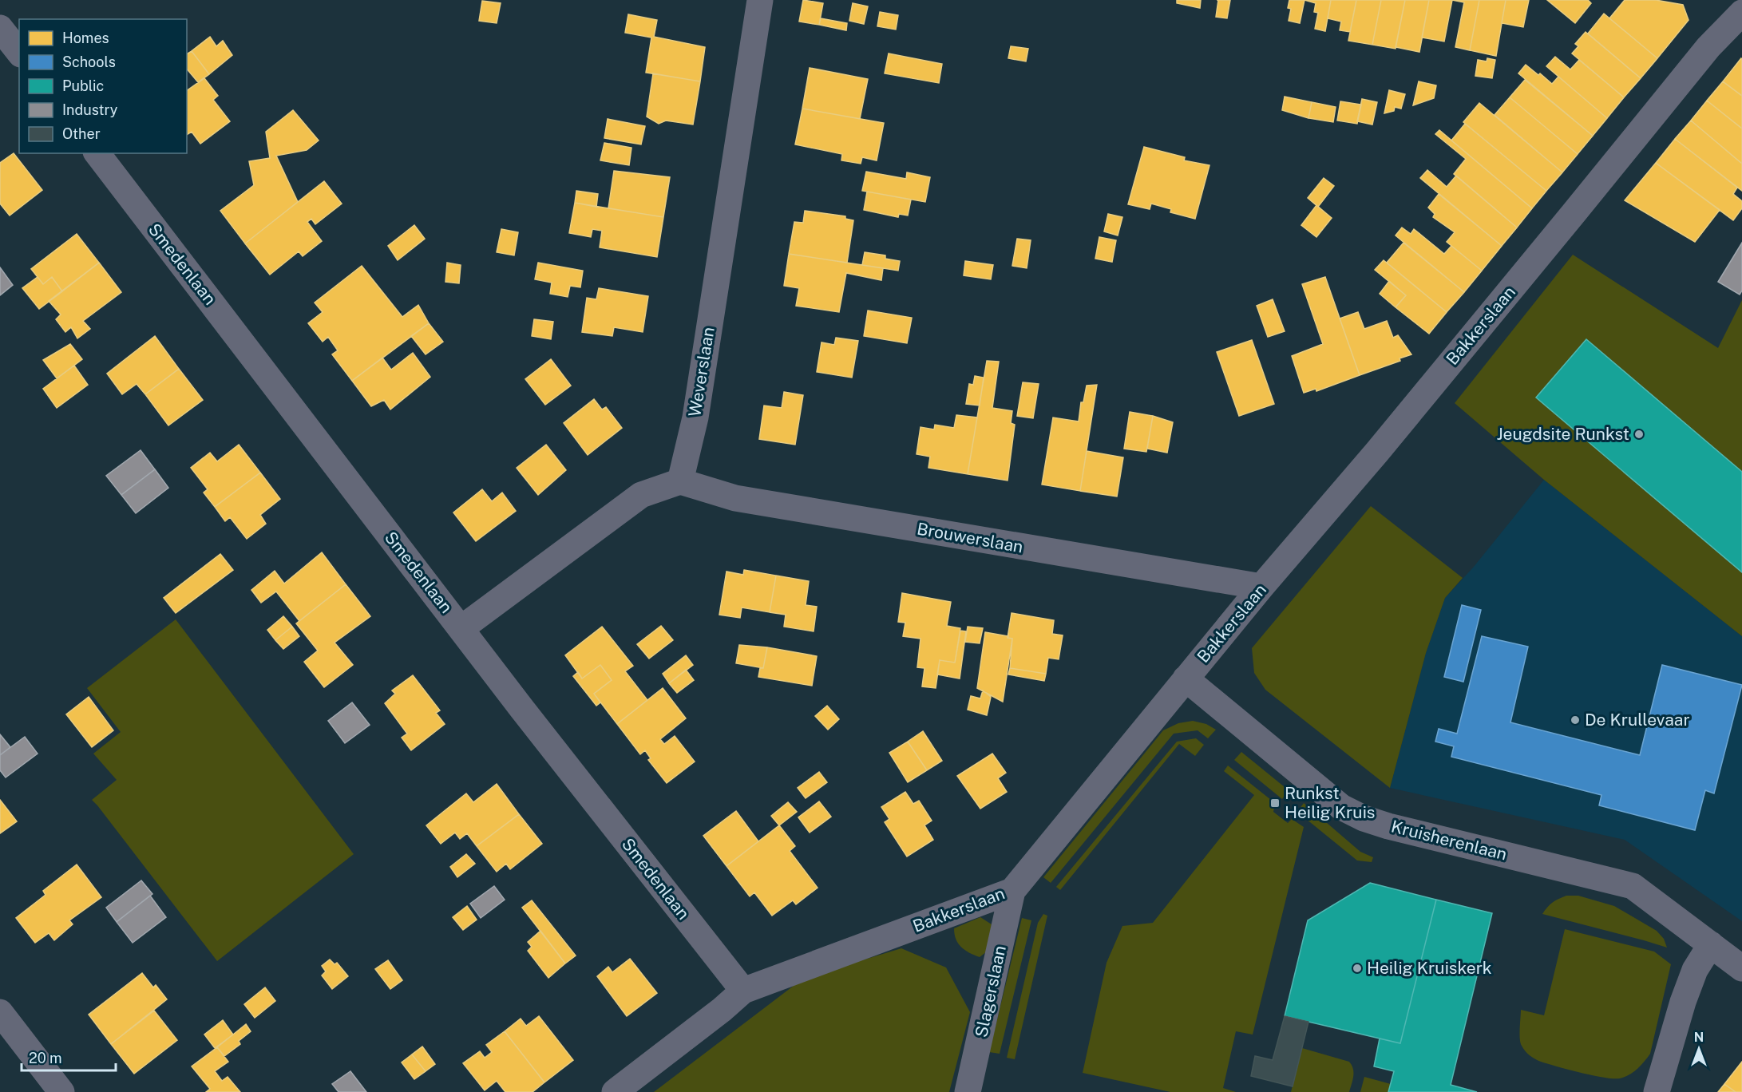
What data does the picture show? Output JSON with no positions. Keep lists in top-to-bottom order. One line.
{"streets":{"street":["Smedenlaan","Bakkerslaan","Weverslaan","Brouwerslaan","Kruisherenlaan","Slagerslaan"]},"crossings":[["Smedenlaan","Bakkerslaan"],["Bakkerslaan","Brouwerslaan"],["Bakkerslaan","Kruisherenlaan"],["Bakkerslaan","Slagerslaan"],["Weverslaan","Brouwerslaan"]],"places":{"other":["Jeugdsite Runkst","De Krullevaar","Heilig Kruiskerk"],"transit":["Runkst Heilig Kruis"]},"legend":["Homes","Schools","Public","Industry","Other"],"scale_bar":"20 m","north":"top"}
